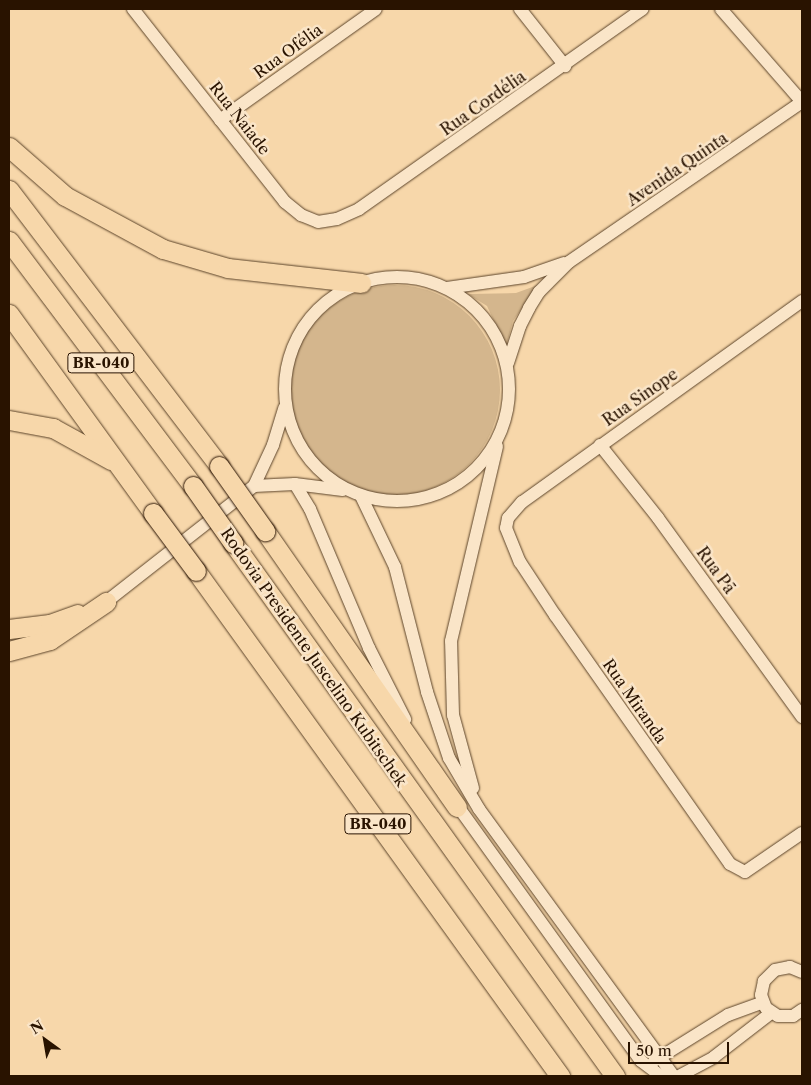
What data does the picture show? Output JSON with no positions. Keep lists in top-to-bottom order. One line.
{"streets":{"highway":["BR-040","Rodovia Presidente Juscelino Kubitschek"],"street":["Rua Ofélia","Rua Cordélia","Rua Naiade","Avenida Quinta","Rua Sinope","Rua Pã","Rua Miranda"]},"crossings":[["Rua Ofélia","Rua Naiade"],["Rua Cordélia","Rua Naiade"],["Rua Sinope","Rua Pã"],["Rua Sinope","Rua Miranda"]],"scale_bar":"50 m","north":"top left"}
